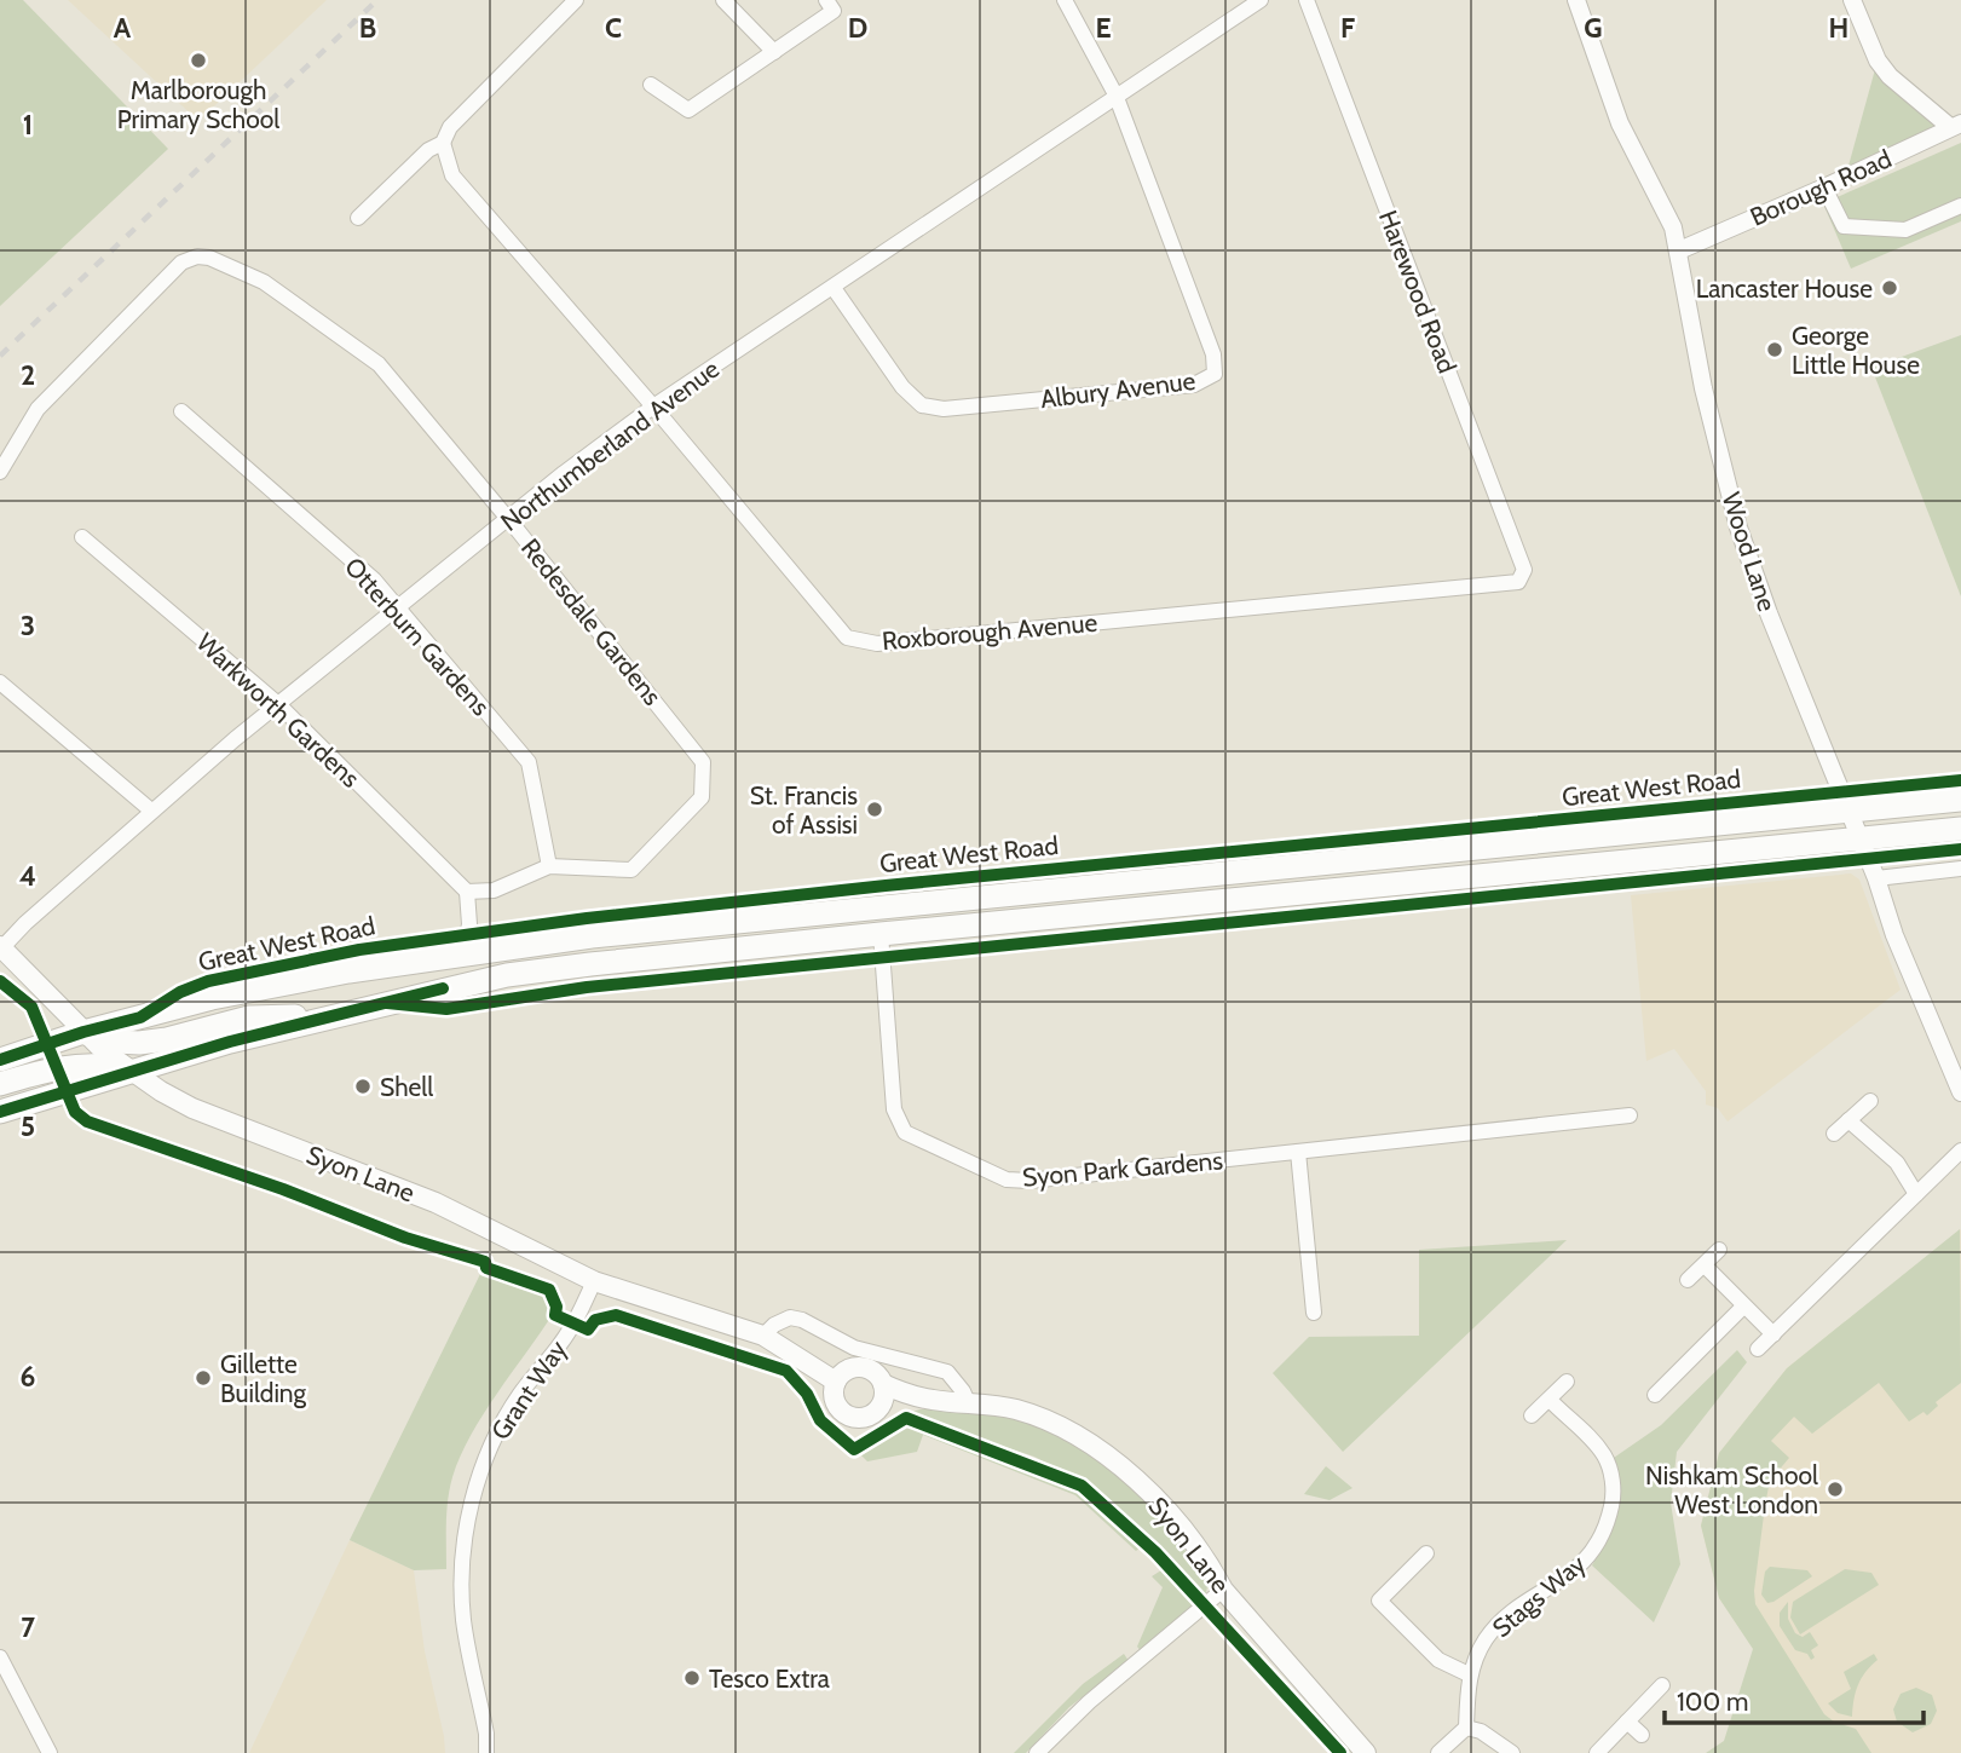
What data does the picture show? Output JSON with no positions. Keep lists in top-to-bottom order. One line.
{"streets":{"highway":["Great West Road"],"main road":["Syon Lane"],"street":["Borough Road","Harewood Road","Albury Avenue","Northumberland Avenue","Wood Lane","Redesdale Gardens","Roxborough Avenue","Otterburn Gardens","Warkworth Gardens","Syon Park Gardens","Grant Way","Stags Way"]},"crossings":[["Borough Road","Wood Lane"],["Harewood Road","Roxborough Avenue"],["Albury Avenue","Northumberland Avenue"],["Northumberland Avenue","Redesdale Gardens"],["Northumberland Avenue","Roxborough Avenue"],["Northumberland Avenue","Otterburn Gardens"],["Northumberland Avenue","Warkworth Gardens"],["Northumberland Avenue","Syon Lane"],["Wood Lane","Great West Road"],["Redesdale Gardens","Otterburn Gardens"],["Redesdale Gardens","Warkworth Gardens"],["Great West Road","Syon Lane"],["Syon Lane","Grant Way"]],"places":["Marlborough Primary School","Lancaster House","George Little House","St. Francis of Assisi","Shell","Gillette Building","Nishkam School West London","Tesco Extra"],"scale_bar":"100 m","grid":{"columns":["A","B","C","D","E","F","G","H"],"rows":["1","2","3","4","5","6","7"]}}
